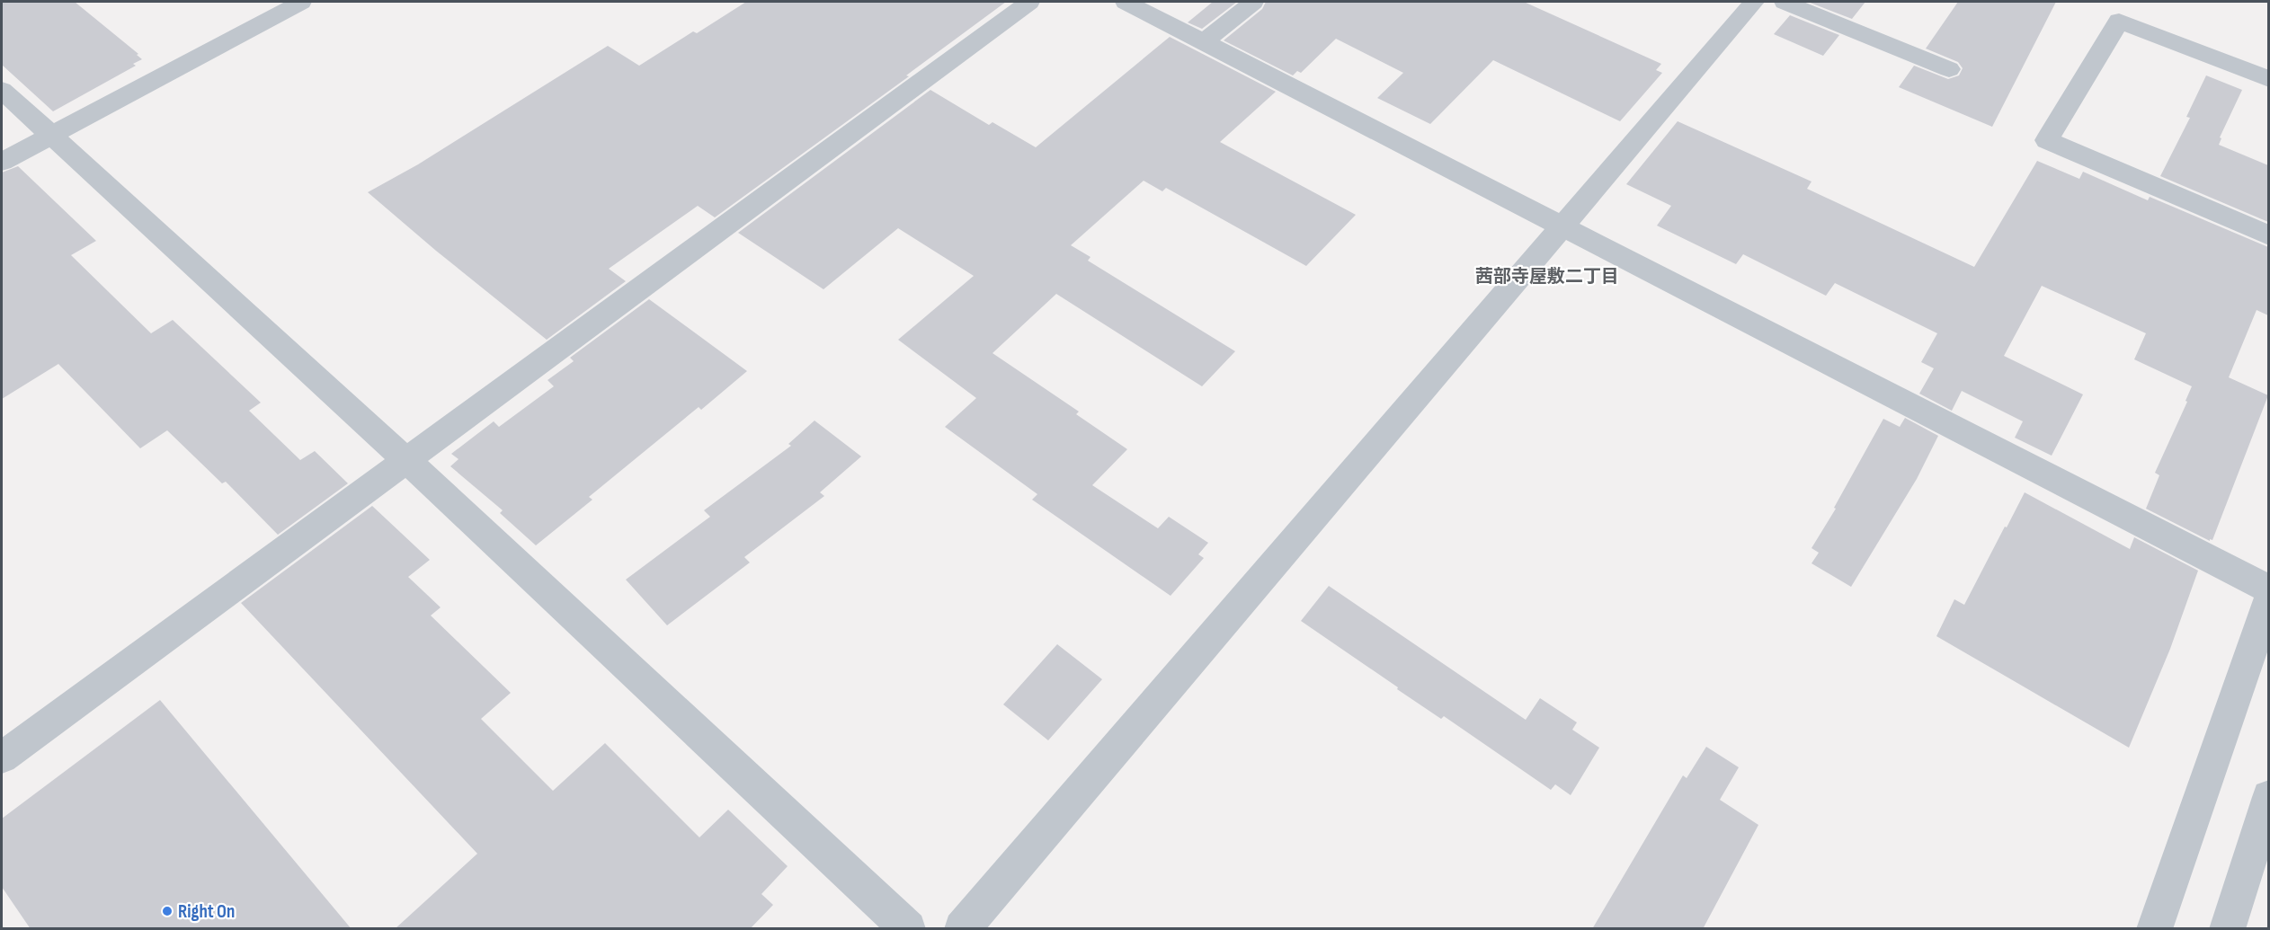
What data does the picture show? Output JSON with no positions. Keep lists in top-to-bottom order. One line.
{"districts":["茜部寺屋敷二丁目"],"places":["Right On"]}
